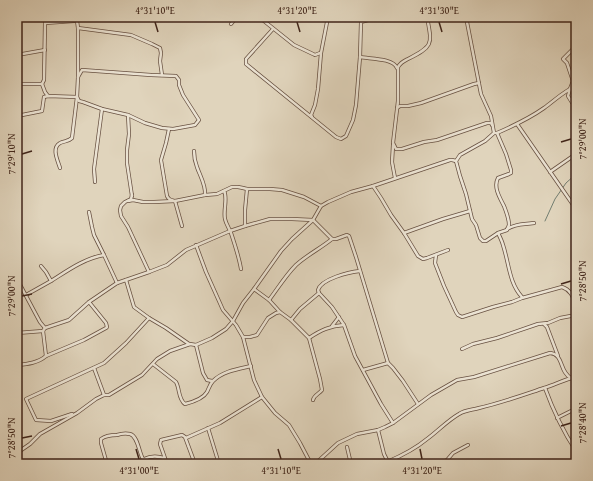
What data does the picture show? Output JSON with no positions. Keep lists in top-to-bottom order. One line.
{"coordinates":["4°31'10\"E","4°31'20\"E","4°31'30\"E","7°29'00\"N","7°29'10\"N","7°28'50\"N","7°28'40\"N","4°31'00\"E"]}
